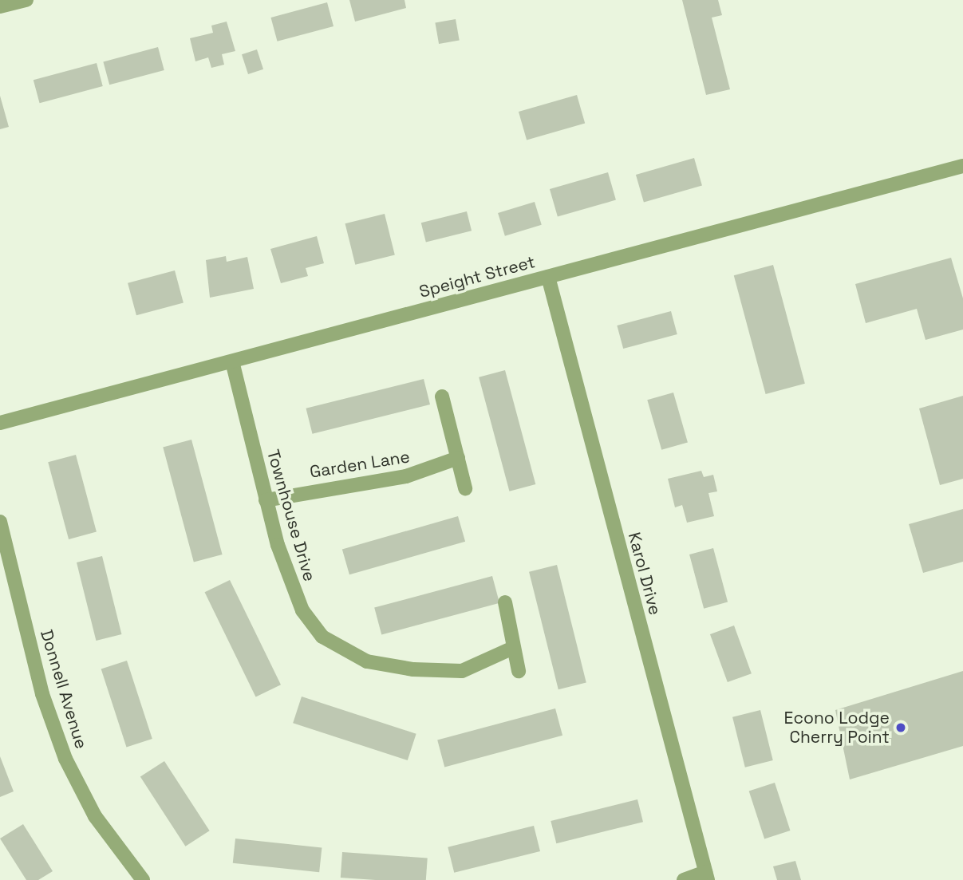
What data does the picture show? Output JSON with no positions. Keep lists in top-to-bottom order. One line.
{"streets":{"street":["Speight Street","Garden Lane","Townhouse Drive","Karol Drive","Donnell Avenue"]},"crossings":[["Speight Street","Townhouse Drive"],["Speight Street","Karol Drive"],["Garden Lane","Townhouse Drive"]],"places":["Econo Lodge Cherry Point"]}
